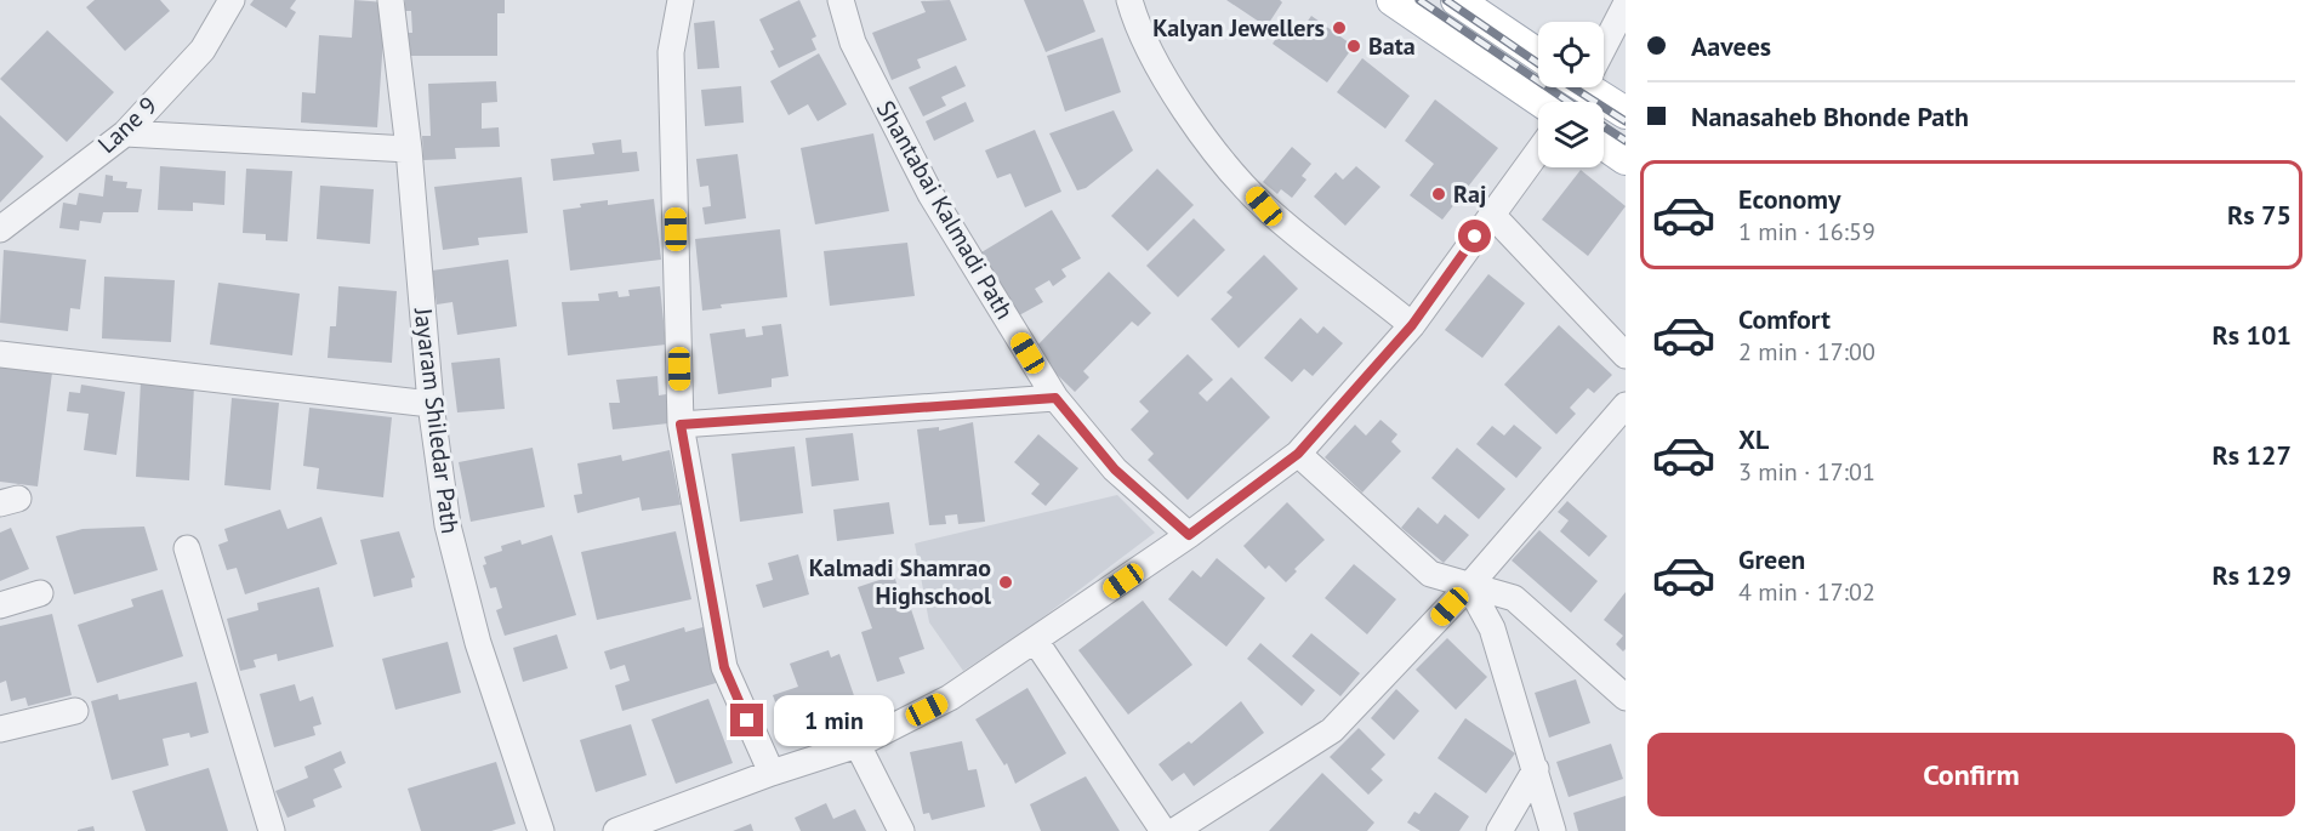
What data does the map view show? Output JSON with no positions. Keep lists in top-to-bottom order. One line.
{"streets":{"street":["Lane 9","Shantabai Kalmadi Path","Jayaram Shiledar Path"]},"places":["Kalyan Jewellers","Bata","Raj","Kalmadi Shamrao Highschool"],"page":{"banner":["Aavees","Nanasaheb Bhonde Path"],"list":[{"name":"Economy","note":"1 min · 16:59","value":"Rs 75"},{"name":"Comfort","note":"2 min · 17:00","value":"Rs 101"},{"name":"XL","note":"3 min · 17:01","value":"Rs 127"},{"name":"Green","note":"4 min · 17:02","value":"Rs 129"}],"bubble":"1 min","buttons":"Confirm"}}
